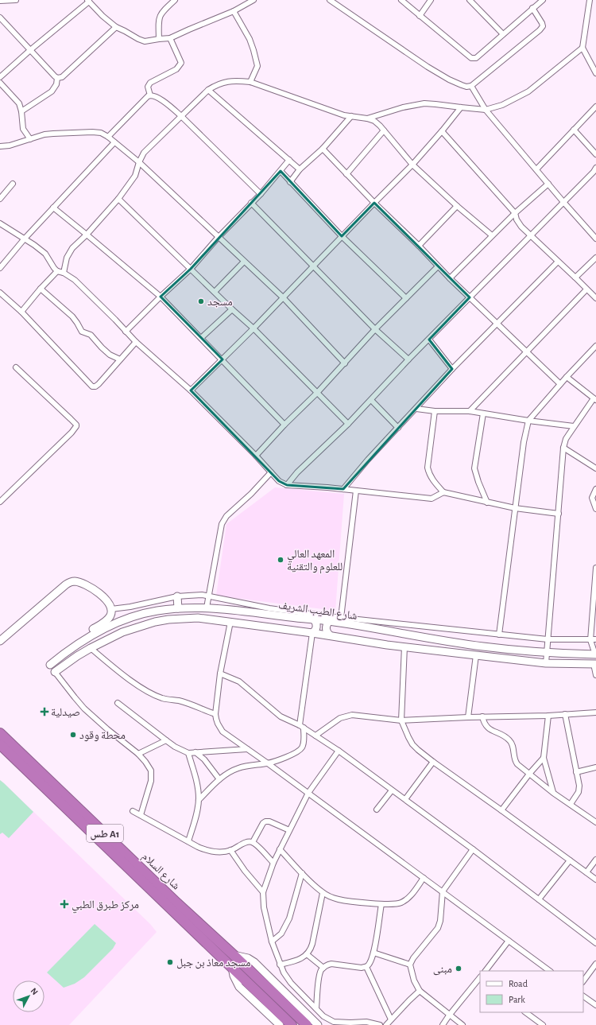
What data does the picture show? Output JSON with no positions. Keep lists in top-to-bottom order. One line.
{"streets":{"highway":["طس A1","شارع السلام"],"main road":["شارع الطيب الشريف"]},"places":{"other":["مسجد","المعهد العالي للعلوم والتقنية","محطة وقود","مسجد معاذ بن جبل","مبنى"],"health":["صيدلية","مركز طبرق الطبي"]},"legend":["Road","Park"],"north":"top right"}
